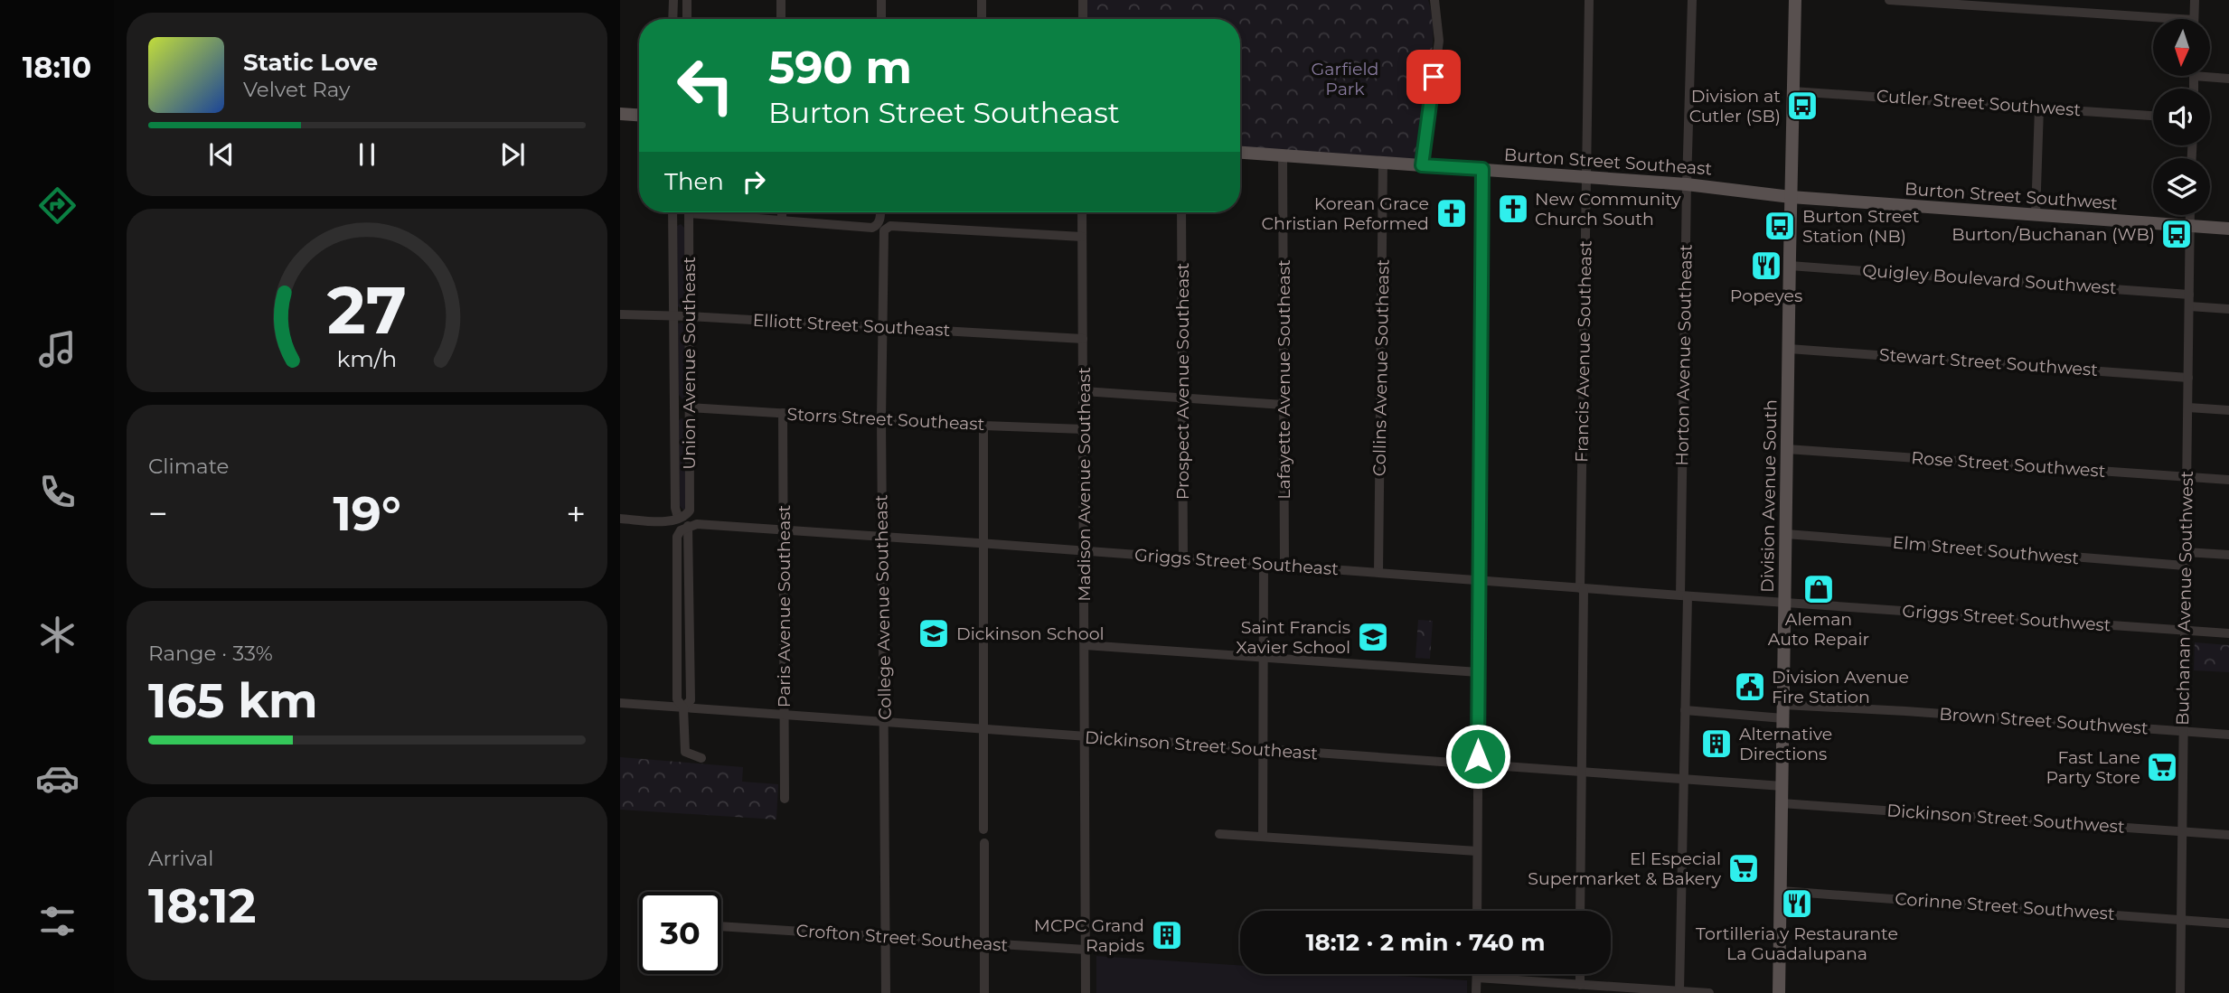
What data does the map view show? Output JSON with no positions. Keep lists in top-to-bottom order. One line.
{"streets":{"main road":["Burton Street Southeast","Burton Street Southwest","Division Avenue South"],"street":["Cutler Street Southwest","Quigley Boulevard Southwest","Elliott Street Southeast","Francis Avenue Southeast","Horton Avenue Southeast","Stewart Street Southwest","Union Avenue Southeast","Collins Avenue Southeast","Lafayette Avenue Southeast","Prospect Avenue Southeast","Storrs Street Southeast","Rose Street Southwest","Madison Avenue Southeast","Elm Street Southwest","Griggs Street Southeast","Buchanan Avenue Southwest","Paris Avenue Southeast","College Avenue Southeast","Griggs Street Southwest","Brown Street Southwest","Dickinson Street Southeast","Dickinson Street Southwest","Corinne Street Southwest","Crofton Street Southeast"]},"crossings":[["Cutler Street Southwest","Division Avenue South"],["Burton Street Southeast","Burton Street Southwest"],["Burton Street Southeast","Francis Avenue Southeast"],["Burton Street Southeast","Horton Avenue Southeast"],["Burton Street Southeast","Collins Avenue Southeast"],["Burton Street Southeast","Lafayette Avenue Southeast"],["Burton Street Southeast","Division Avenue South"],["Burton Street Southwest","Division Avenue South"],["Burton Street Southwest","Buchanan Avenue Southwest"],["Quigley Boulevard Southwest","Division Avenue South"],["Quigley Boulevard Southwest","Buchanan Avenue Southwest"],["Elliott Street Southeast","Union Avenue Southeast"],["Elliott Street Southeast","Madison Avenue Southeast"],["Elliott Street Southeast","College Avenue Southeast"],["Francis Avenue Southeast","Griggs Street Southeast"],["Francis Avenue Southeast","Dickinson Street Southeast"],["Horton Avenue Southeast","Griggs Street Southeast"],["Horton Avenue Southeast","Brown Street Southwest"],["Horton Avenue Southeast","Dickinson Street Southeast"],["Stewart Street Southwest","Division Avenue South"],["Stewart Street Southwest","Buchanan Avenue Southwest"],["Union Avenue Southeast","Storrs Street Southeast"],["Collins Avenue Southeast","Griggs Street Southeast"],["Lafayette Avenue Southeast","Griggs Street Southeast"],["Prospect Avenue Southeast","Griggs Street Southeast"],["Storrs Street Southeast","Madison Avenue Southeast"],["Storrs Street Southeast","Paris Avenue Southeast"],["Storrs Street Southeast","College Avenue Southeast"],["Rose Street Southwest","Division Avenue South"],["Rose Street Southwest","Buchanan Avenue Southwest"],["Madison Avenue Southeast","Griggs Street Southeast"],["Madison Avenue Southeast","College Avenue Southeast"],["Madison Avenue Southeast","Dickinson Street Southeast"],["Madison Avenue Southeast","Crofton Street Southeast"],["Division Avenue South","Elm Street Southwest"],["Division Avenue South","Griggs Street Southeast"],["Division Avenue South","Griggs Street Southwest"],["Division Avenue South","Brown Street Southwest"],["Division Avenue South","Dickinson Street Southeast"],["Division Avenue South","Dickinson Street Southwest"],["Division Avenue South","Corinne Street Southwest"],["Elm Street Southwest","Buchanan Avenue Southwest"],["Griggs Street Southeast","Paris Avenue Southeast"],["Griggs Street Southeast","College Avenue Southeast"],["Griggs Street Southeast","Griggs Street Southwest"],["Griggs Street Southeast","Dickinson Street Southeast"],["Buchanan Avenue Southwest","Griggs Street Southwest"],["Buchanan Avenue Southwest","Brown Street Southwest"],["Buchanan Avenue Southwest","Dickinson Street Southwest"],["Buchanan Avenue Southwest","Corinne Street Southwest"],["Paris Avenue Southeast","Dickinson Street Southeast"],["College Avenue Southeast","Dickinson Street Southeast"],["College Avenue Southeast","Crofton Street Southeast"]],"parks":["Garfield Park"],"places":{"bus stop":["Division at Cutler (SB)","Burton Street Station (NB)","Burton/Buchanan (WB)"],"church":["New Community Church South","Korean Grace Christian Reformed"],"restaurant":["Popeyes","Tortilleria y Restaurante La Guadalupana"],"shop":["Aleman Auto Repair"],"school or university":["Dickinson School","Saint Francis Xavier School"],"public building":["Division Avenue Fire Station"],"building":["Alternative Directions","MCPC Grand Rapids"],"supermarket":["Fast Lane Party Store","El Especial Supermarket & Bakery"]},"north":"bottom","page":{"tabs":"18:10","turn":["590 m","Burton Street Southeast"],"song":["Static Love","Velvet Ray"],"then":"Then","tile":["Climate",["Range · 33%","165 km"],["Arrival","18:12"]],"heat":["−","19°","+"],"limit":"30","trip":"18:12 · 2 min · 740 m","gauge":["27","km/h"]}}
